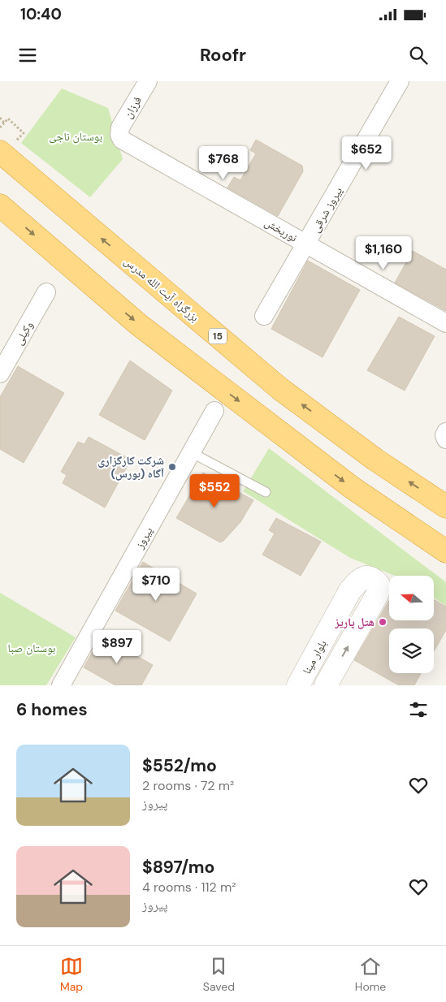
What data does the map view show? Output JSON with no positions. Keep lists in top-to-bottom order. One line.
{"streets":{"highway":["بزرگراه آیت الله مدرس","15"],"street":["فرزان","پیروز شرقی","نوربخش","وكيلی","پیروز","بلوار مینا"]},"crossings":[["فرزان","نوربخش"],["پیروز شرقی","نوربخش"]],"parks":["بوستان ناجی","بوستان صبا"],"places":["شرکت کارگزاری آگاه (بورس)","هتل پاریز"],"north":"left","page":{"status":"10:40","header":"Roofr","price":["$652","$768","$1,160","$552","$710","$897"],"heading":"6 homes","list":[{"name":"$552/mo","note":"2 rooms · 72 m² · پیروز"},{"name":"$897/mo","note":"4 rooms · 112 m² · پیروز"}],"tabs":["Map","Saved","Home"]}}
